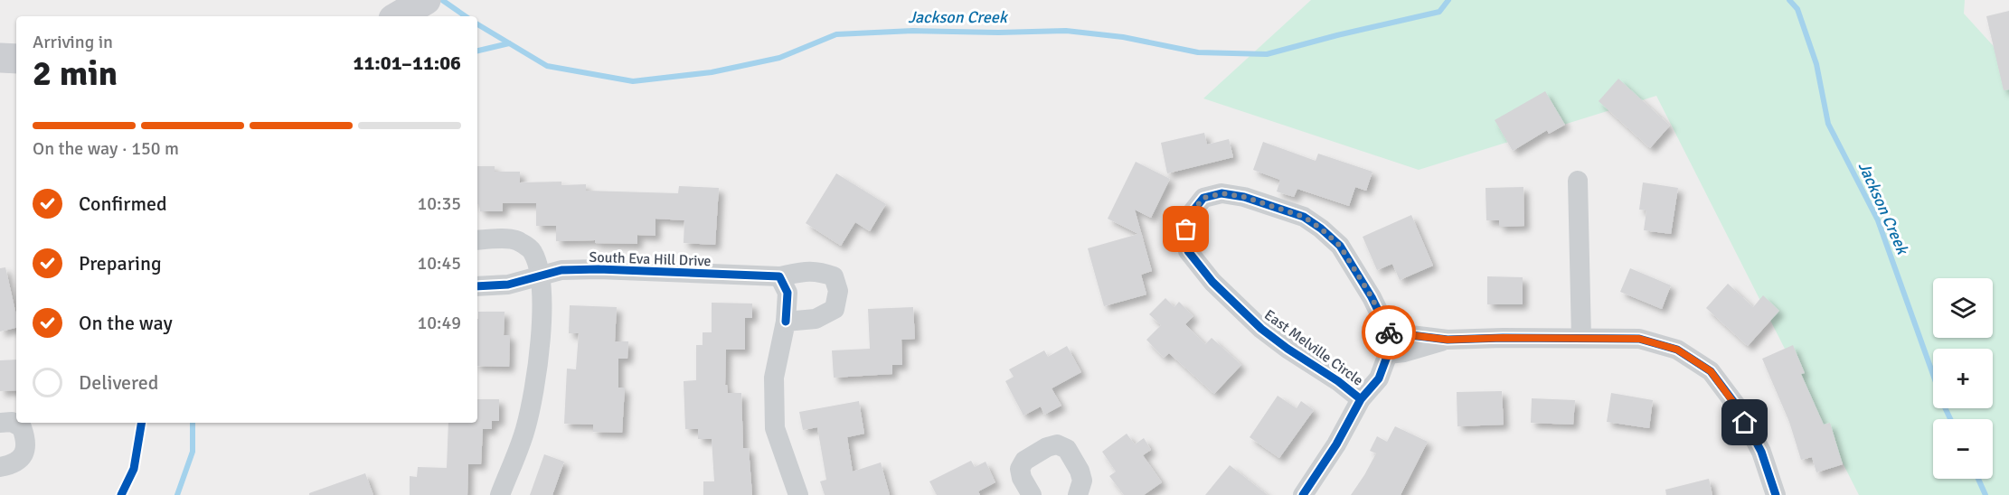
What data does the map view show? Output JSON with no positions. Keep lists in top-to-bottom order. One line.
{"streets":{"street":["South Eva Hill Drive","East Melville Circle"]},"water":["Jackson Creek"],"page":{"heading":["2 min","Arriving in","11:01–11:06"],"bar":"On the way · 150 m","list":[["Confirmed","10:35"],["Preparing","10:45"],["On the way","10:49"],"Delivered"],"map_buttons":["+","−"]}}
